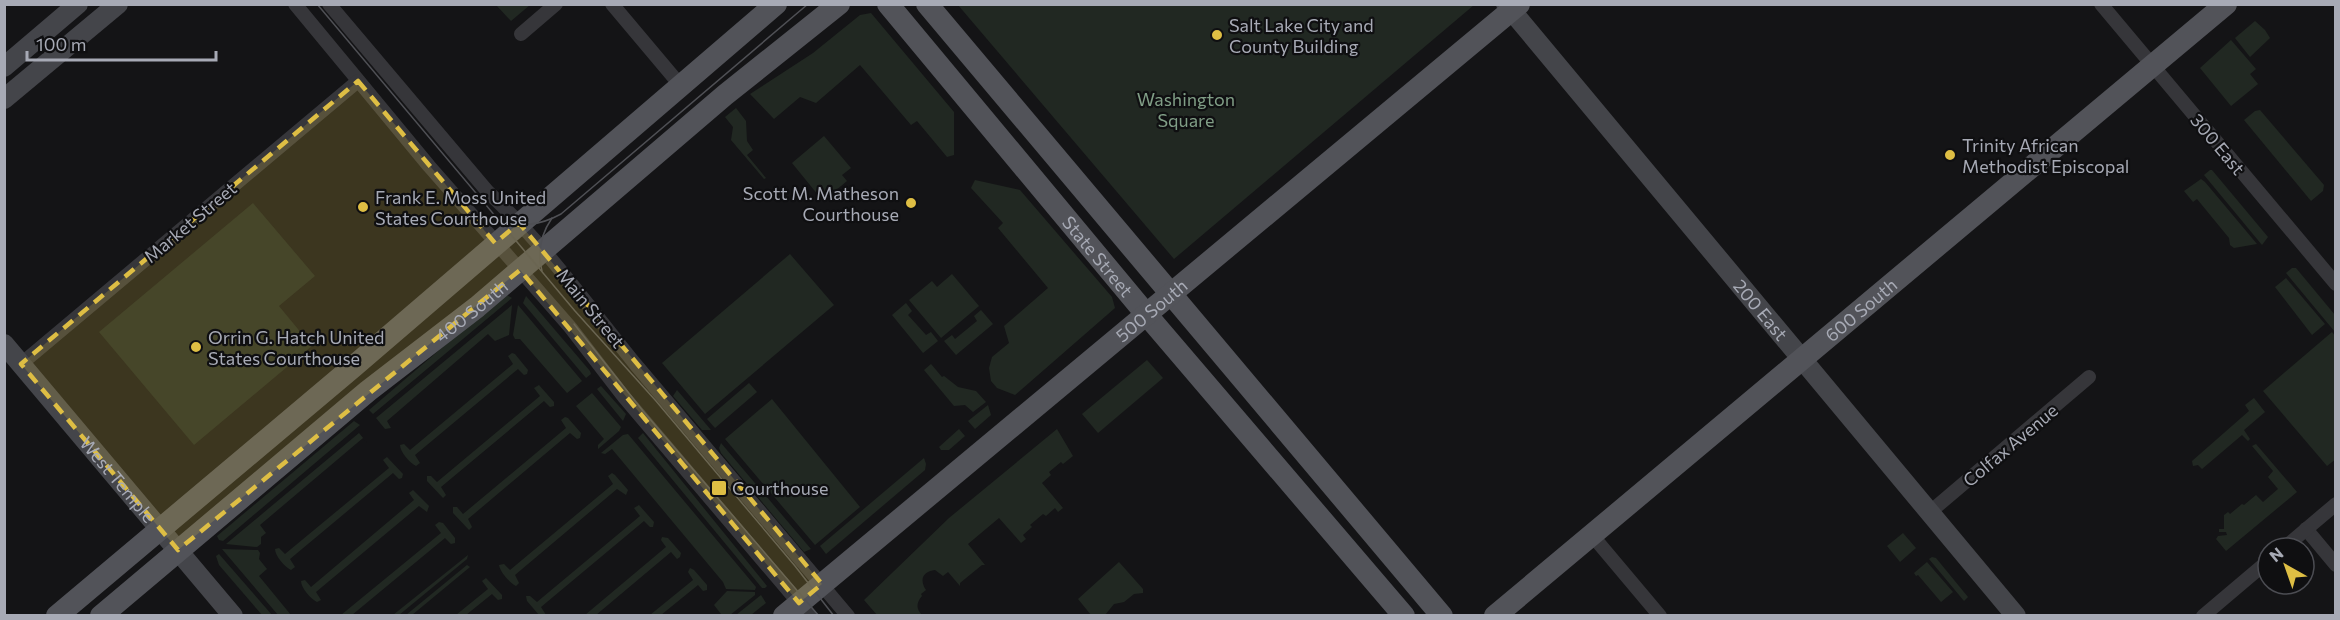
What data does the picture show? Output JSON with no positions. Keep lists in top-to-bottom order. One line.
{"streets":{"main road":["State Street","400 South","500 South","600 South"],"street":["300 East","Market Street","Main Street","200 East","Colfax Avenue","West Temple"]},"crossings":[["300 East","600 South"],["Market Street","Main Street"],["Market Street","West Temple"],["State Street","500 South"],["Main Street","400 South"],["Main Street","500 South"],["200 East","500 South"],["200 East","600 South"],["200 East","Colfax Avenue"],["400 South","West Temple"]],"parks":["Washington Square"],"places":{"other":["Salt Lake City and County Building","Trinity African Methodist Episcopal","Scott M. Matheson Courthouse","Frank E. Moss United States Courthouse","Orrin G. Hatch United States Courthouse"],"transit":["Courthouse"]},"scale_bar":"100 m","north":"top left"}
